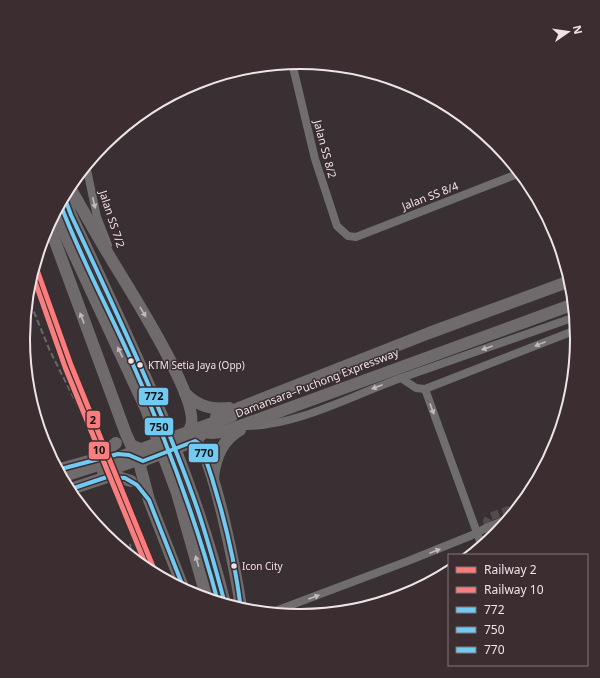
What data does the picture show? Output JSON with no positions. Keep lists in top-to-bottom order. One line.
{"streets":{"highway":["Damansara–Puchong Expressway"],"street":["Jalan SS 8/2","Jalan SS 8/4","Jalan SS 7/2"]},"crossings":[["Jalan SS 8/2","Jalan SS 8/4"]],"one_way":["Jalan SS 7/2"],"places":["KTM Setia Jaya (Opp)","Icon City"],"lines":["transit line 772","transit line 750","rail line 2","rail line 10","transit line 770"],"legend":["Railway 2","Railway 10","772","750","770"],"north":"right"}
